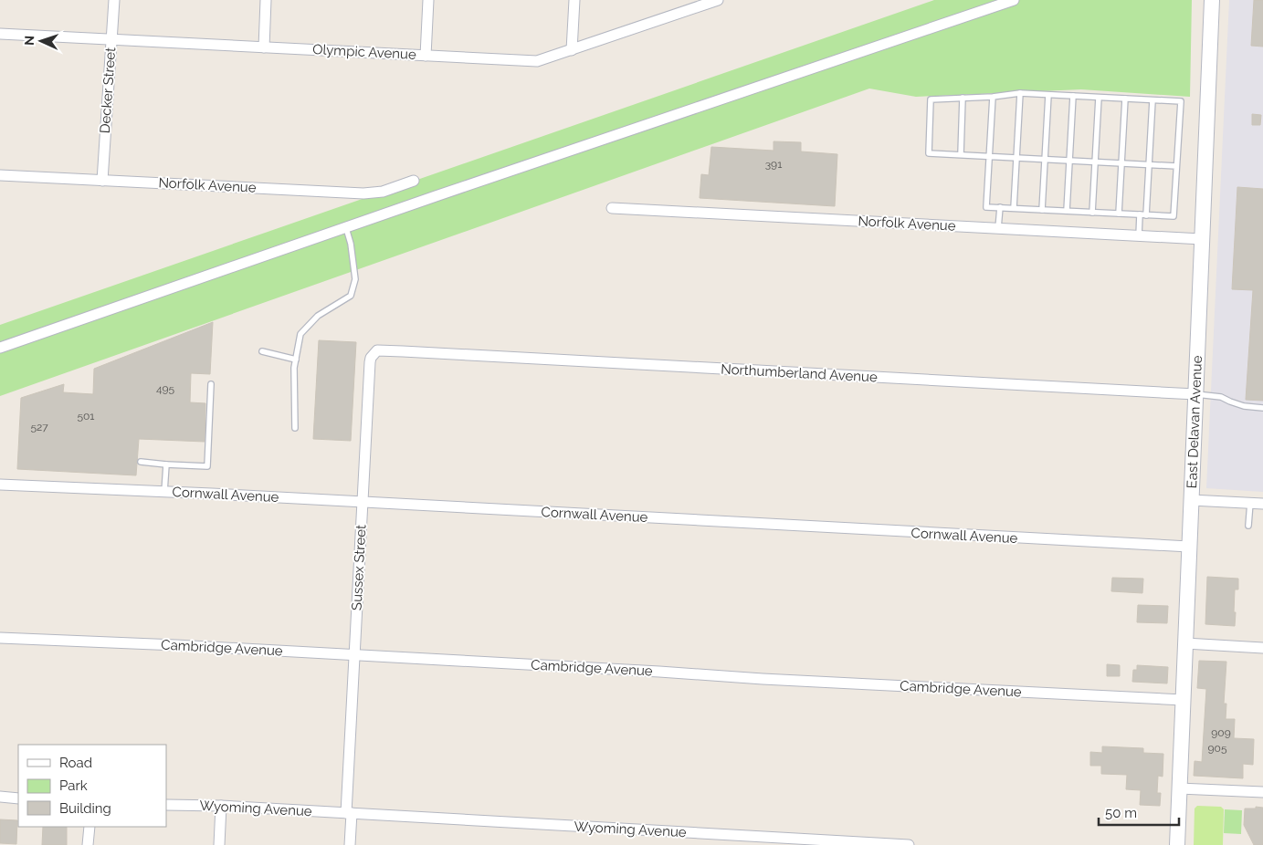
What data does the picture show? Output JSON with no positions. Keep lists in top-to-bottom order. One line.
{"streets":{"street":["Olympic Avenue","Decker Street","Norfolk Avenue","Northumberland Avenue","East Delavan Avenue","Cornwall Avenue","Sussex Street","Cambridge Avenue","Wyoming Avenue"]},"crossings":[["Olympic Avenue","Decker Street"],["Decker Street","Norfolk Avenue"],["Norfolk Avenue","East Delavan Avenue"],["Northumberland Avenue","East Delavan Avenue"],["Northumberland Avenue","Sussex Street"],["East Delavan Avenue","Cornwall Avenue"],["East Delavan Avenue","Cambridge Avenue"],["Cornwall Avenue","Sussex Street"],["Sussex Street","Cambridge Avenue"],["Sussex Street","Wyoming Avenue"]],"house_numbers":["391","495","501","527","909","905"],"legend":["Road","Park","Building"],"scale_bar":"50 m","north":"left"}
